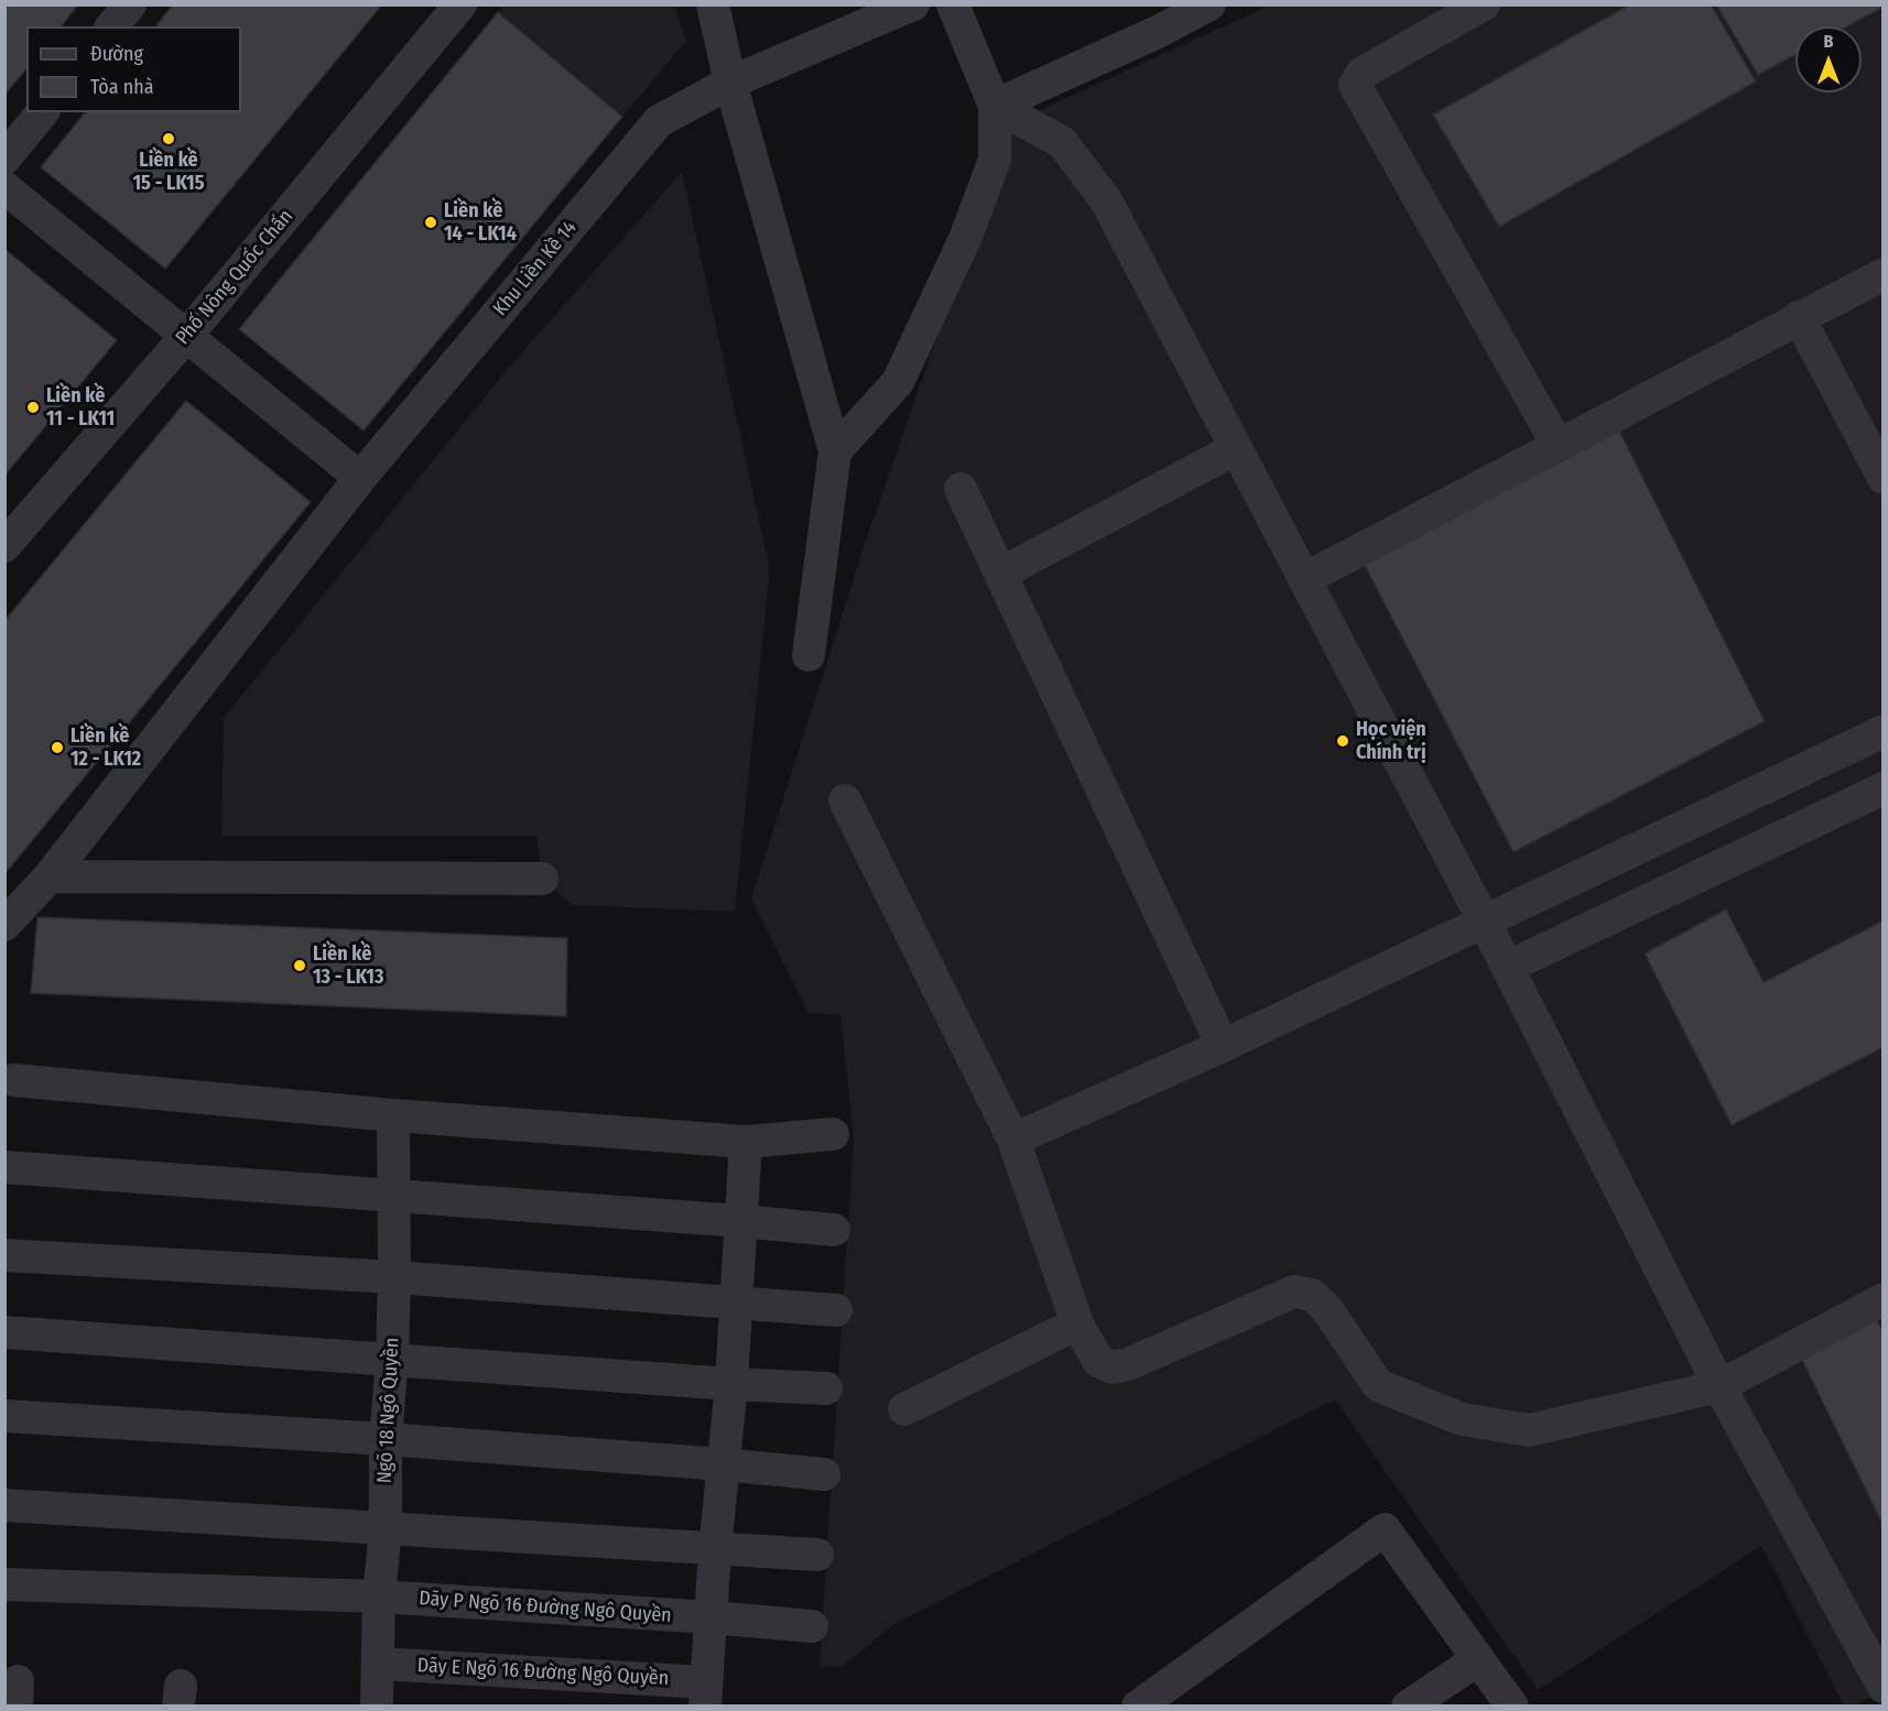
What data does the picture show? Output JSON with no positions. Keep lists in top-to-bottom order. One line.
{"streets":{"street":["Khu Liền Kề 14","Phố Nông Quốc Chấn","Ngõ 18 Ngô Quyền","Dãy P Ngõ 16 Đường Ngô Quyền","Dãy E Ngõ 16 Đường Ngô Quyền"]},"crossings":[["Ngõ 18 Ngô Quyền","Dãy P Ngõ 16 Đường Ngô Quyền"],["Ngõ 18 Ngô Quyền","Dãy E Ngõ 16 Đường Ngô Quyền"]],"places":["Liền kề 15 - LK15","Liền kề 14 - LK14","Liền kề 11 - LK11","Học viện Chính trị","Liền kề 12 - LK12","Liền kề 13 - LK13"],"legend":["Đường","Tòa nhà"],"north":"top"}
